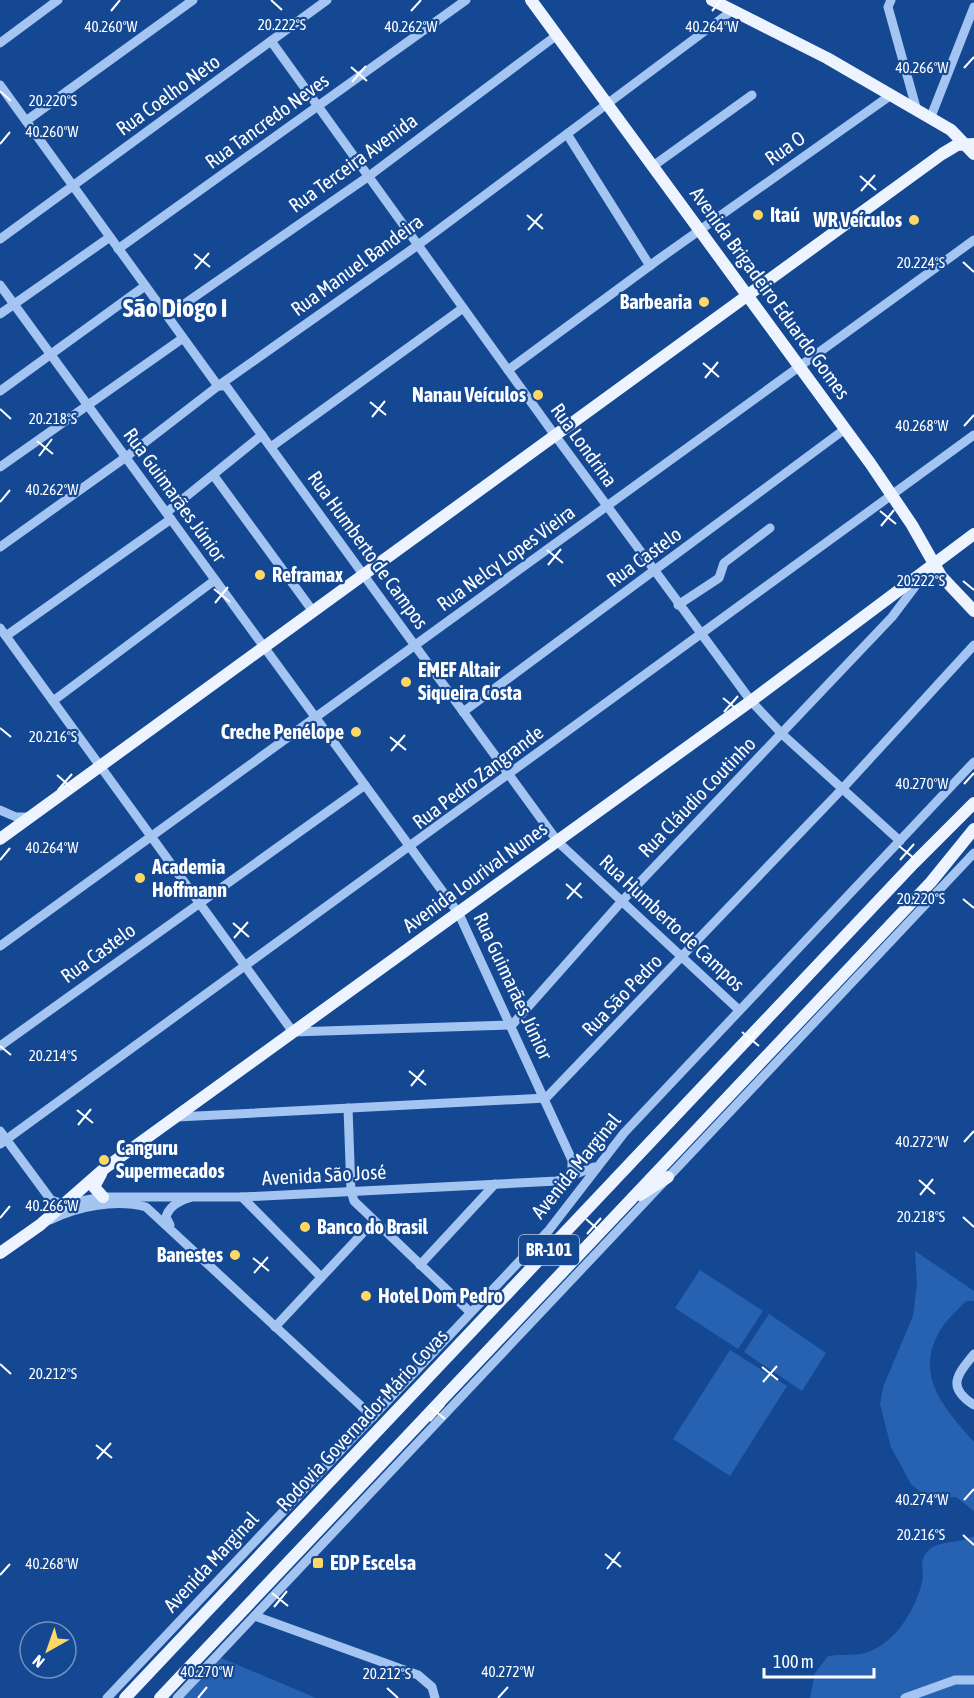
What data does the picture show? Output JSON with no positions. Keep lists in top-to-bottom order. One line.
{"streets":{"main road":["Avenida Brigadeiro Eduardo Gomes","Avenida Lourival Nunes","BR-101","Rodovia Governador Mário Covas"],"street":["Rua Coelho Neto","Rua Tancredo Neves","Rua O","Rua Terceira Avenida","Rua Manuel Bandeira","Rua Londrina","Rua Guimarães Júnior","Rua Humberto de Campos","Rua Castelo","Rua Nelcy Lopes Vieira","Rua Pedro Zangrande","Rua Cláudio Coutinho","Rua São Pedro","Avenida Marginal","Avenida São José"]},"crossings":[["Rua Coelho Neto","Rua Londrina"],["Rua Coelho Neto","Rua Humberto de Campos"],["Rua Tancredo Neves","Rua Londrina"],["Rua Tancredo Neves","Rua Humberto de Campos"],["Rua O","Avenida Brigadeiro Eduardo Gomes"],["Rua O","Rua Londrina"],["Rua Terceira Avenida","Avenida Brigadeiro Eduardo Gomes"],["Rua Terceira Avenida","Rua Londrina"],["Rua Terceira Avenida","Rua Humberto de Campos"],["Rua Manuel Bandeira","Avenida Brigadeiro Eduardo Gomes"],["Rua Manuel Bandeira","Rua Londrina"],["Rua Manuel Bandeira","Rua Guimarães Júnior"],["Rua Manuel Bandeira","Rua Humberto de Campos"],["Avenida Brigadeiro Eduardo Gomes","Rua Castelo"],["Avenida Brigadeiro Eduardo Gomes","Rua Nelcy Lopes Vieira"],["Avenida Brigadeiro Eduardo Gomes","Rua Pedro Zangrande"],["Avenida Brigadeiro Eduardo Gomes","Rua Cláudio Coutinho"],["Avenida Brigadeiro Eduardo Gomes","Avenida Lourival Nunes"],["Rua Londrina","Rua Castelo"],["Rua Londrina","Rua Nelcy Lopes Vieira"],["Rua Londrina","Rua Pedro Zangrande"],["Rua Londrina","Rua Cláudio Coutinho"],["Rua Londrina","Avenida Lourival Nunes"],["Rua Londrina","Rua São Pedro"],["Rua Londrina","Avenida Marginal"],["Rua Guimarães Júnior","Rua Castelo"],["Rua Guimarães Júnior","Rua Nelcy Lopes Vieira"],["Rua Guimarães Júnior","Rua Pedro Zangrande"],["Rua Guimarães Júnior","Rua Cláudio Coutinho"],["Rua Guimarães Júnior","Avenida Lourival Nunes"],["Rua Guimarães Júnior","Rua São Pedro"],["Rua Humberto de Campos","Rua Castelo"],["Rua Humberto de Campos","Rua Nelcy Lopes Vieira"],["Rua Humberto de Campos","Rua Pedro Zangrande"],["Rua Humberto de Campos","Rua Cláudio Coutinho"],["Rua Humberto de Campos","Avenida Lourival Nunes"],["Rua Humberto de Campos","Rua São Pedro"],["Rua Humberto de Campos","Avenida Marginal"],["Rua Pedro Zangrande","Avenida São José"],["Rua Cláudio Coutinho","Avenida Lourival Nunes"],["Avenida Lourival Nunes","Avenida São José"],["Avenida Marginal","Avenida São José"]],"districts":["São Diogo I"],"places":{"other":["Itaú","WR Veículos","Barbearia","Nanau Veículos","Reframax","EMEF Altair Siqueira Costa","Creche Penélope","Academia Hoffmann","Canguru Supermecados","Banco do Brasil","Banestes","Hotel Dom Pedro"],"transit":["EDP Escelsa"]},"scale_bar":"100 m","north":"bottom left","coordinates":["20.222°S","40.260°W","40.262°W","40.264°W","40.266°W","20.220°S","20.224°S","20.218°S","40.268°W","20.216°S","40.270°W","20.214°S","40.272°W","20.212°S","40.274°W"]}
